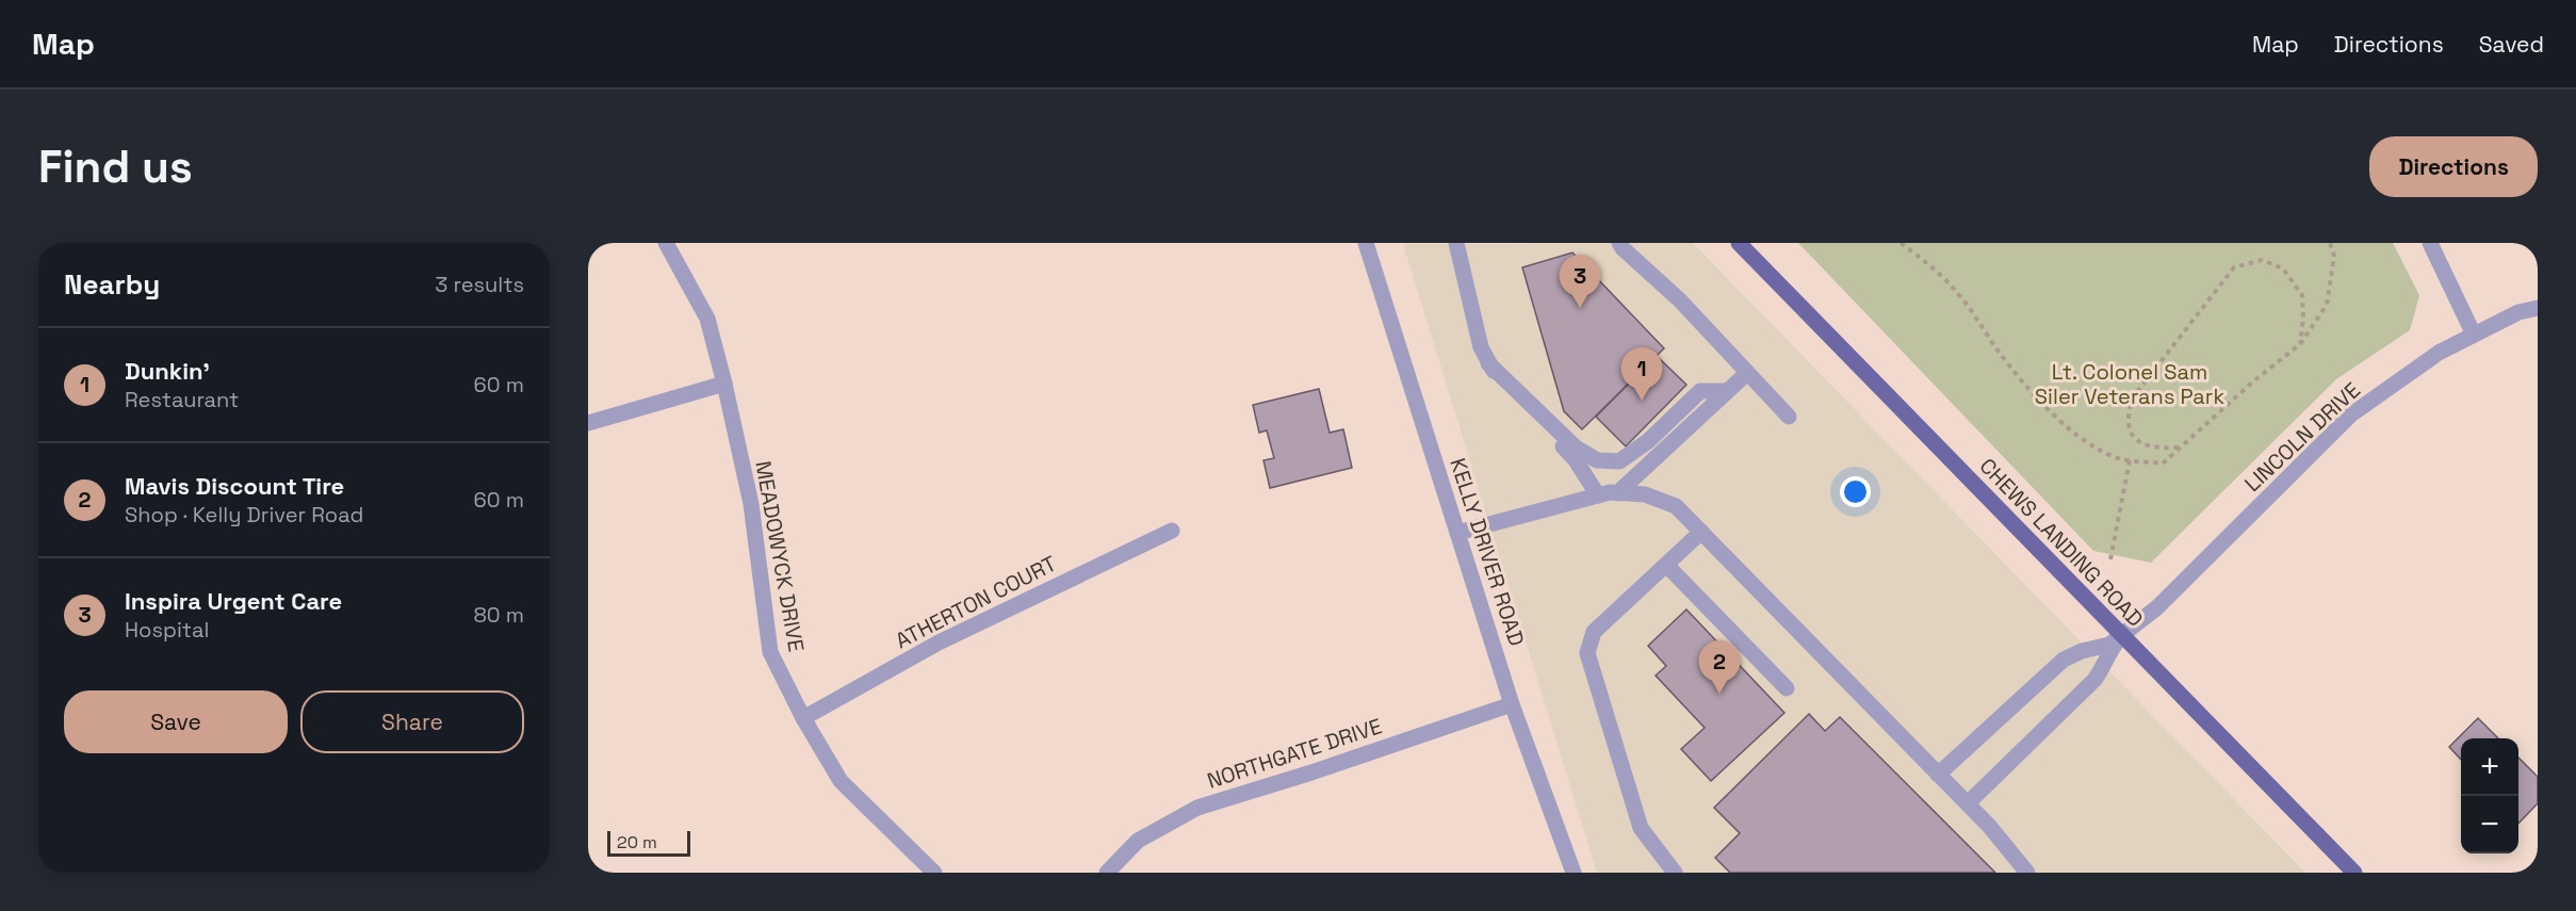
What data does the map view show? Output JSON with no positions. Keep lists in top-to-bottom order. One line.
{"streets":{"main road":["CHEWS LANDING ROAD"],"street":["LINCOLN DRIVE","KELLY DRIVER ROAD","MEADOWYCK DRIVE","ATHERTON COURT","NORTHGATE DRIVE"]},"crossings":[["LINCOLN DRIVE","CHEWS LANDING ROAD"],["KELLY DRIVER ROAD","NORTHGATE DRIVE"],["MEADOWYCK DRIVE","ATHERTON COURT"]],"parks":["Lt. Colonel Sam Siler Veterans Park"],"scale_bar":"20 m","page":{"header":"Map","nav":["Map","Directions","Saved"],"buttons":["Directions",["Save","Share"]],"title":"Find us","heading":["Nearby","3 results"],"pins":["3","1","2"],"list":[{"mark":"1","name":"Dunkin'","note":"Restaurant","value":"60 m"},{"mark":"2","name":"Mavis Discount Tire","note":"Shop · Kelly Driver Road","value":"60 m"},{"mark":"3","name":"Inspira Urgent Care","note":"Hospital","value":"80 m"}],"map_buttons":["+","−"],"scale":"20 m"}}
